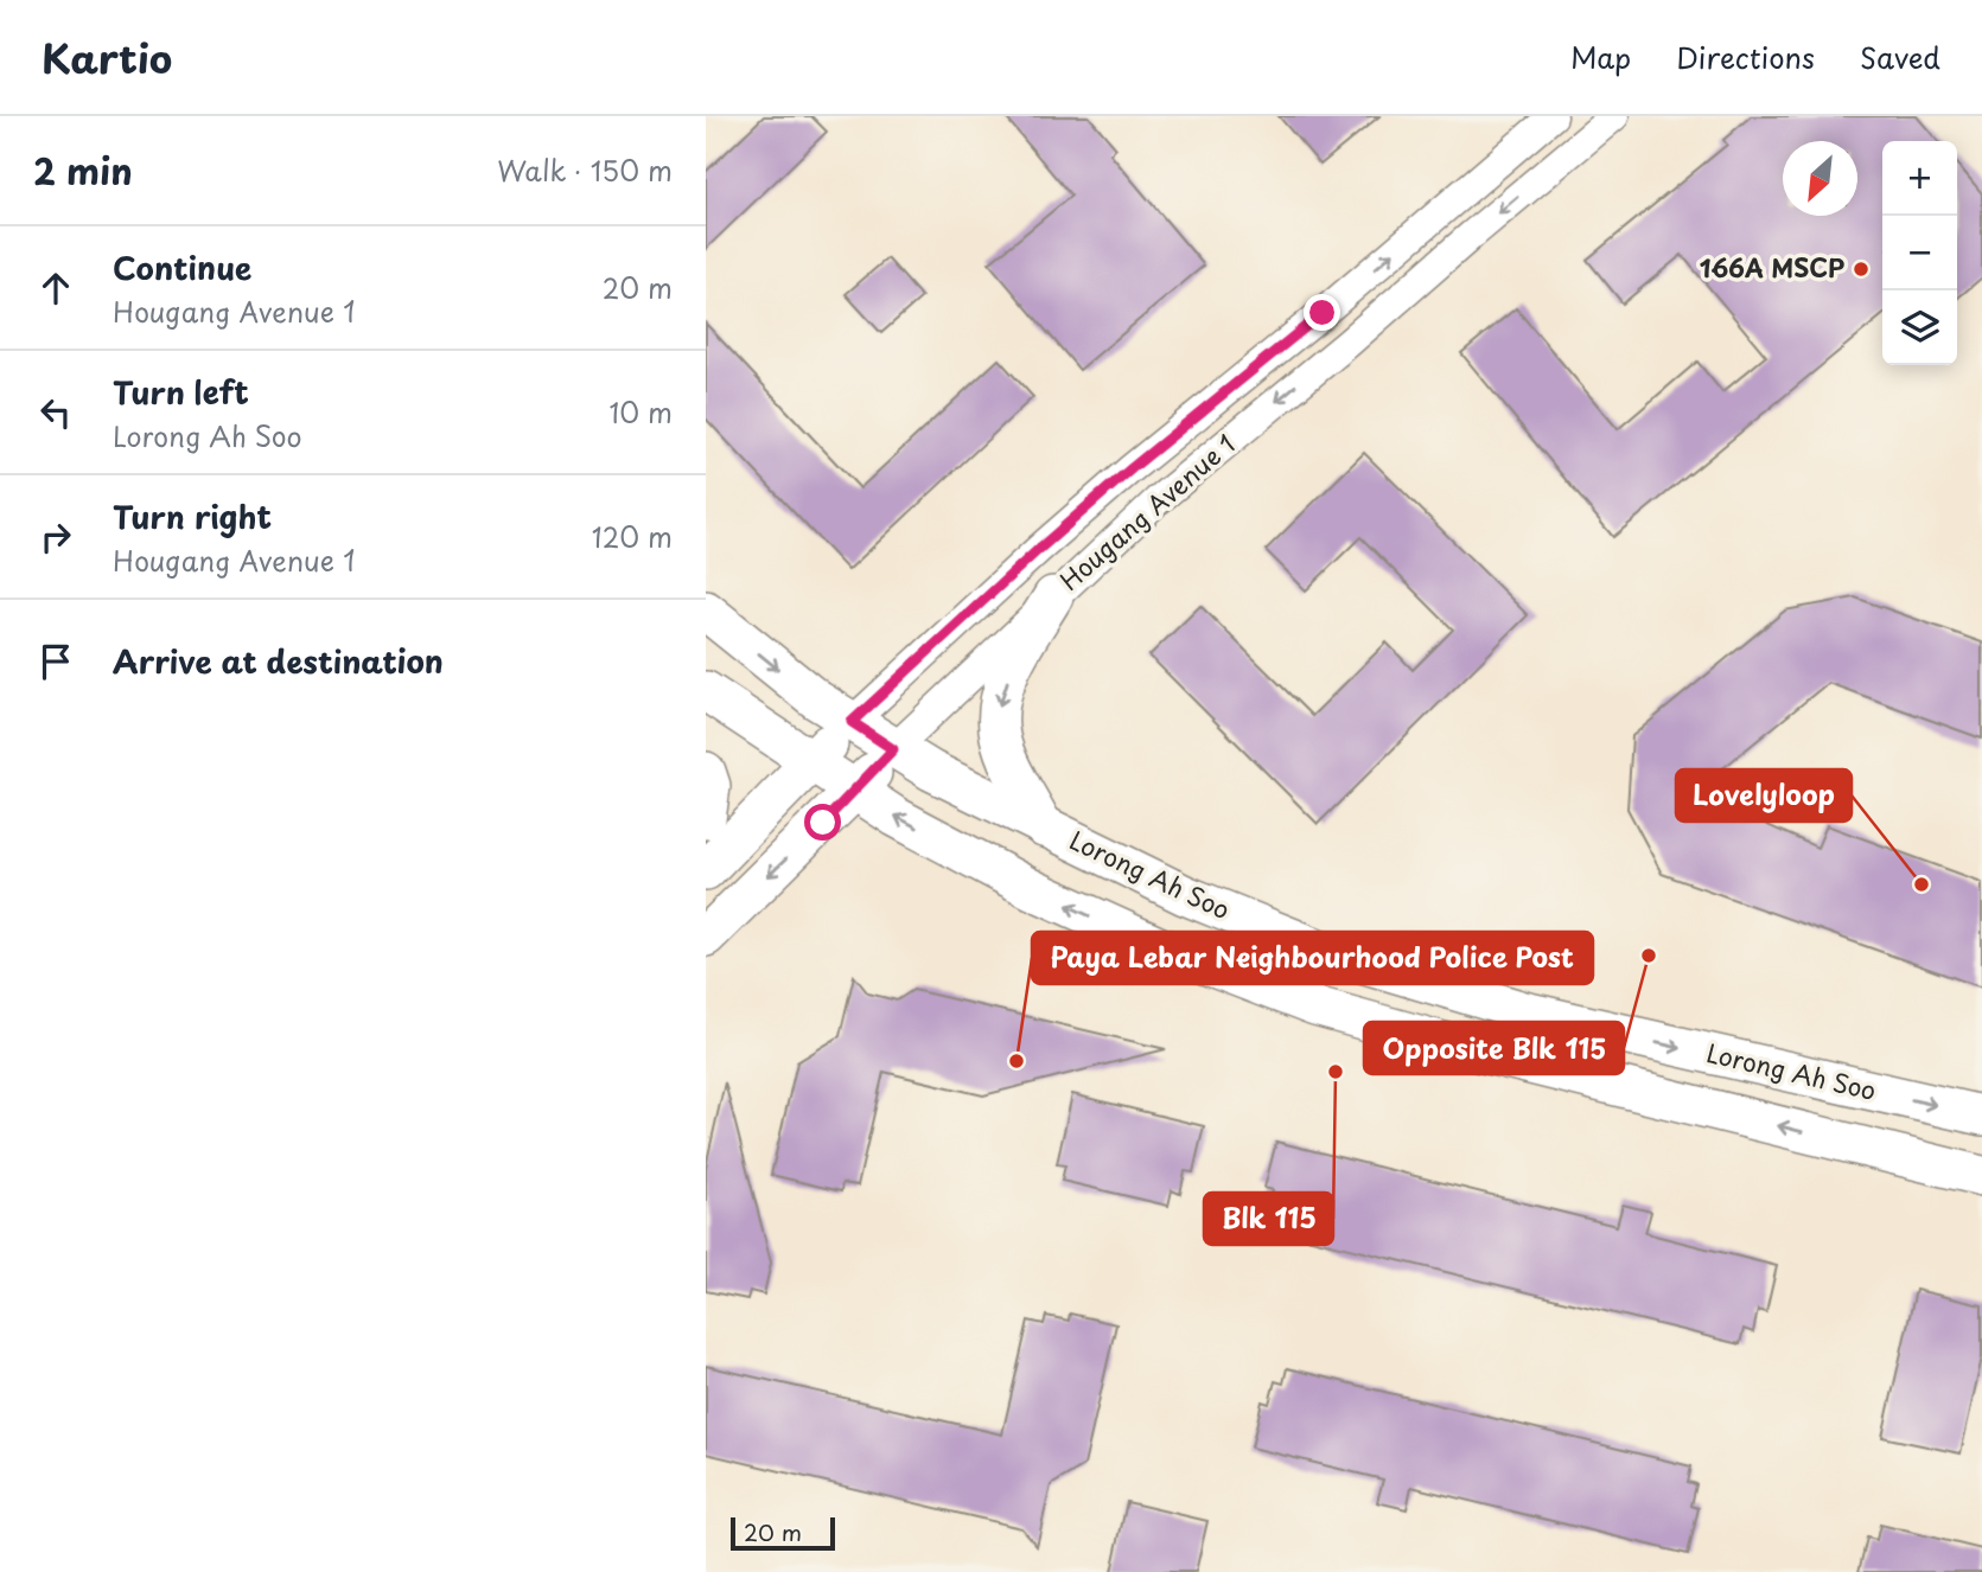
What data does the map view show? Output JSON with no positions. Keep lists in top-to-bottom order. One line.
{"streets":{"main road":["Hougang Avenue 1","Lorong Ah Soo"]},"crossings":[["Hougang Avenue 1","Lorong Ah Soo"]],"places":["166A MSCP","Lovelyloop","Opposite Blk 115","Paya Lebar Neighbourhood Police Post","Blk 115"],"scale_bar":"20 m","north":"bottom left","page":{"header":"Kartio","nav":["Map","Directions","Saved"],"heading":["2 min","Walk · 150 m"],"map_buttons":["+","−"],"list":[["Continue","Hougang Avenue 1","20 m"],["Turn left","Lorong Ah Soo","10 m"],["Turn right","Hougang Avenue 1","120 m"],"Arrive at destination"],"scale":"20 m"}}
